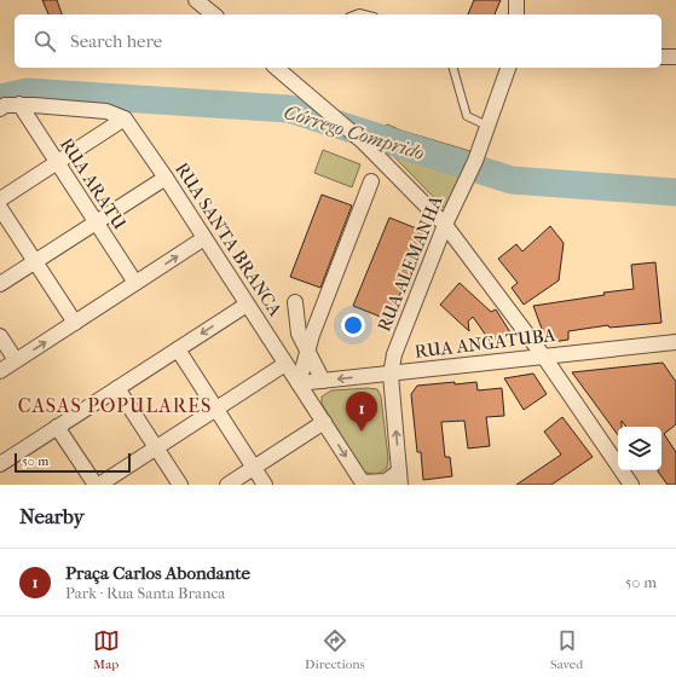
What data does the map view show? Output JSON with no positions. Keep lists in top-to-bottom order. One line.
{"streets":{"street":["RUA ARATU","RUA SANTA BRANCA","RUA ALEMANHA","RUA ANGATUBA"]},"crossings":[["RUA SANTA BRANCA","RUA ANGATUBA"],["RUA ALEMANHA","RUA ANGATUBA"]],"districts":["CASAS POPULARES"],"water":["Córrego Comprido"],"scale_bar":"50 m","page":{"search":"Search here","pins":"1","scale":"50 m","heading":"Nearby","list":[{"mark":"1","name":"Praça Carlos Abondante","note":"Park · Rua Santa Branca","value":"50 m"}],"nav":["Map","Directions","Saved"]}}
